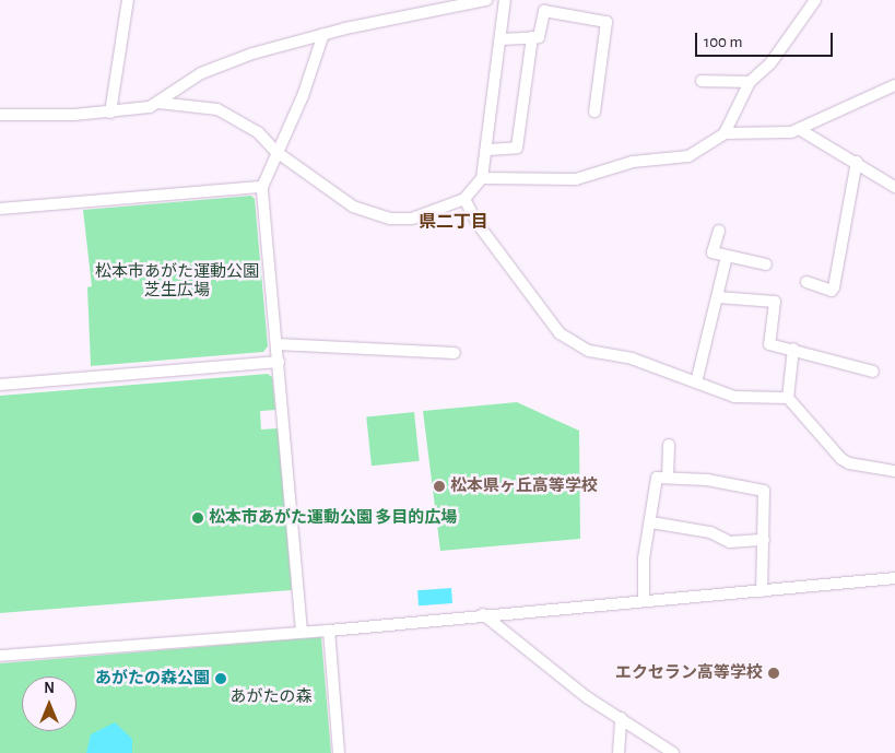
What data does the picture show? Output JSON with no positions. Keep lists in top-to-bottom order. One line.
{"districts":["県二丁目"],"parks":["松本市あがた運動公園 芝生広場","あがたの森"],"places":["松本県ヶ丘高等学校","松本市あがた運動公園 多目的広場","エクセラン高等学校","あがたの森公園"],"scale_bar":"100 m","north":"top"}
